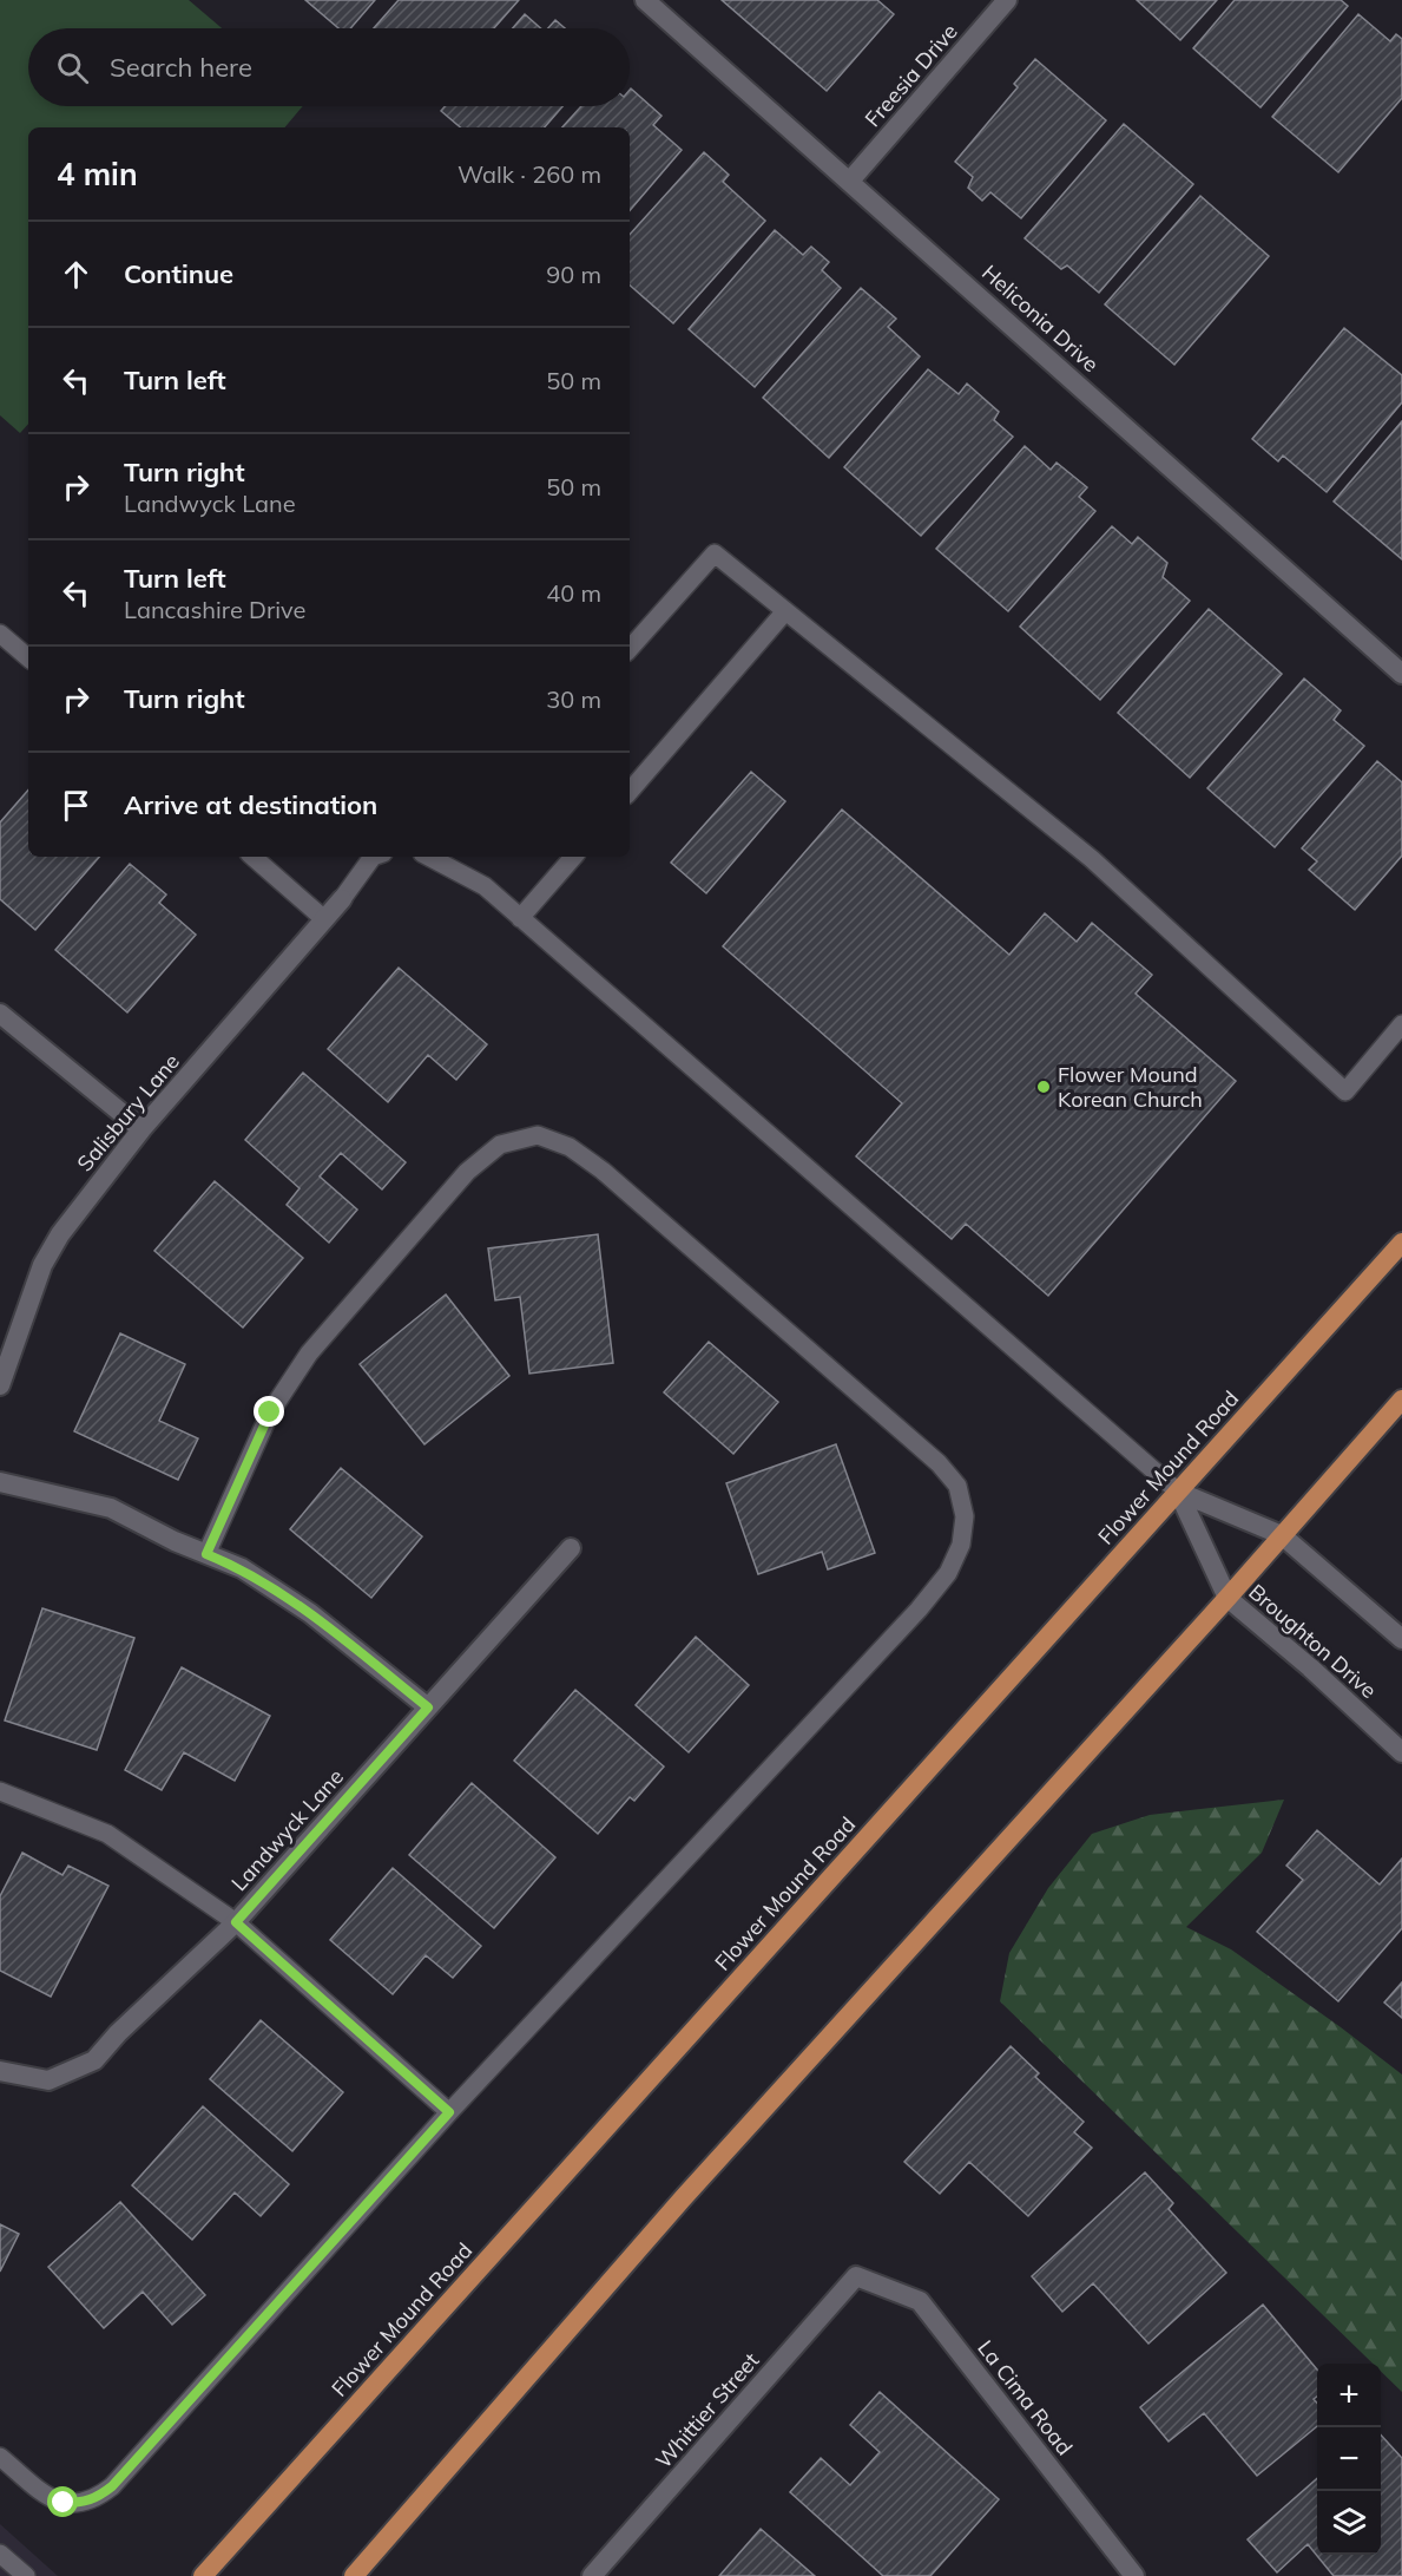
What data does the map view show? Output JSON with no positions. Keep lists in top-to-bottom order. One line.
{"streets":{"main road":["Flower Mound Road"],"street":["Freesia Drive","Heliconia Drive","Salisbury Lane","Broughton Drive","Landwyck Lane","La Cima Road","Whittier Street"]},"crossings":[["Freesia Drive","Heliconia Drive"],["Flower Mound Road","Broughton Drive"],["La Cima Road","Whittier Street"]],"places":["Flower Mound Korean Church"],"page":{"search":"Search here","heading":["4 min","Walk · 260 m"],"list":[["Continue","90 m"],["Turn left","50 m"],["Turn right","Landwyck Lane","50 m"],["Turn left","Lancashire Drive","40 m"],["Turn right","30 m"],"Arrive at destination"],"map_buttons":["+","−"]}}
